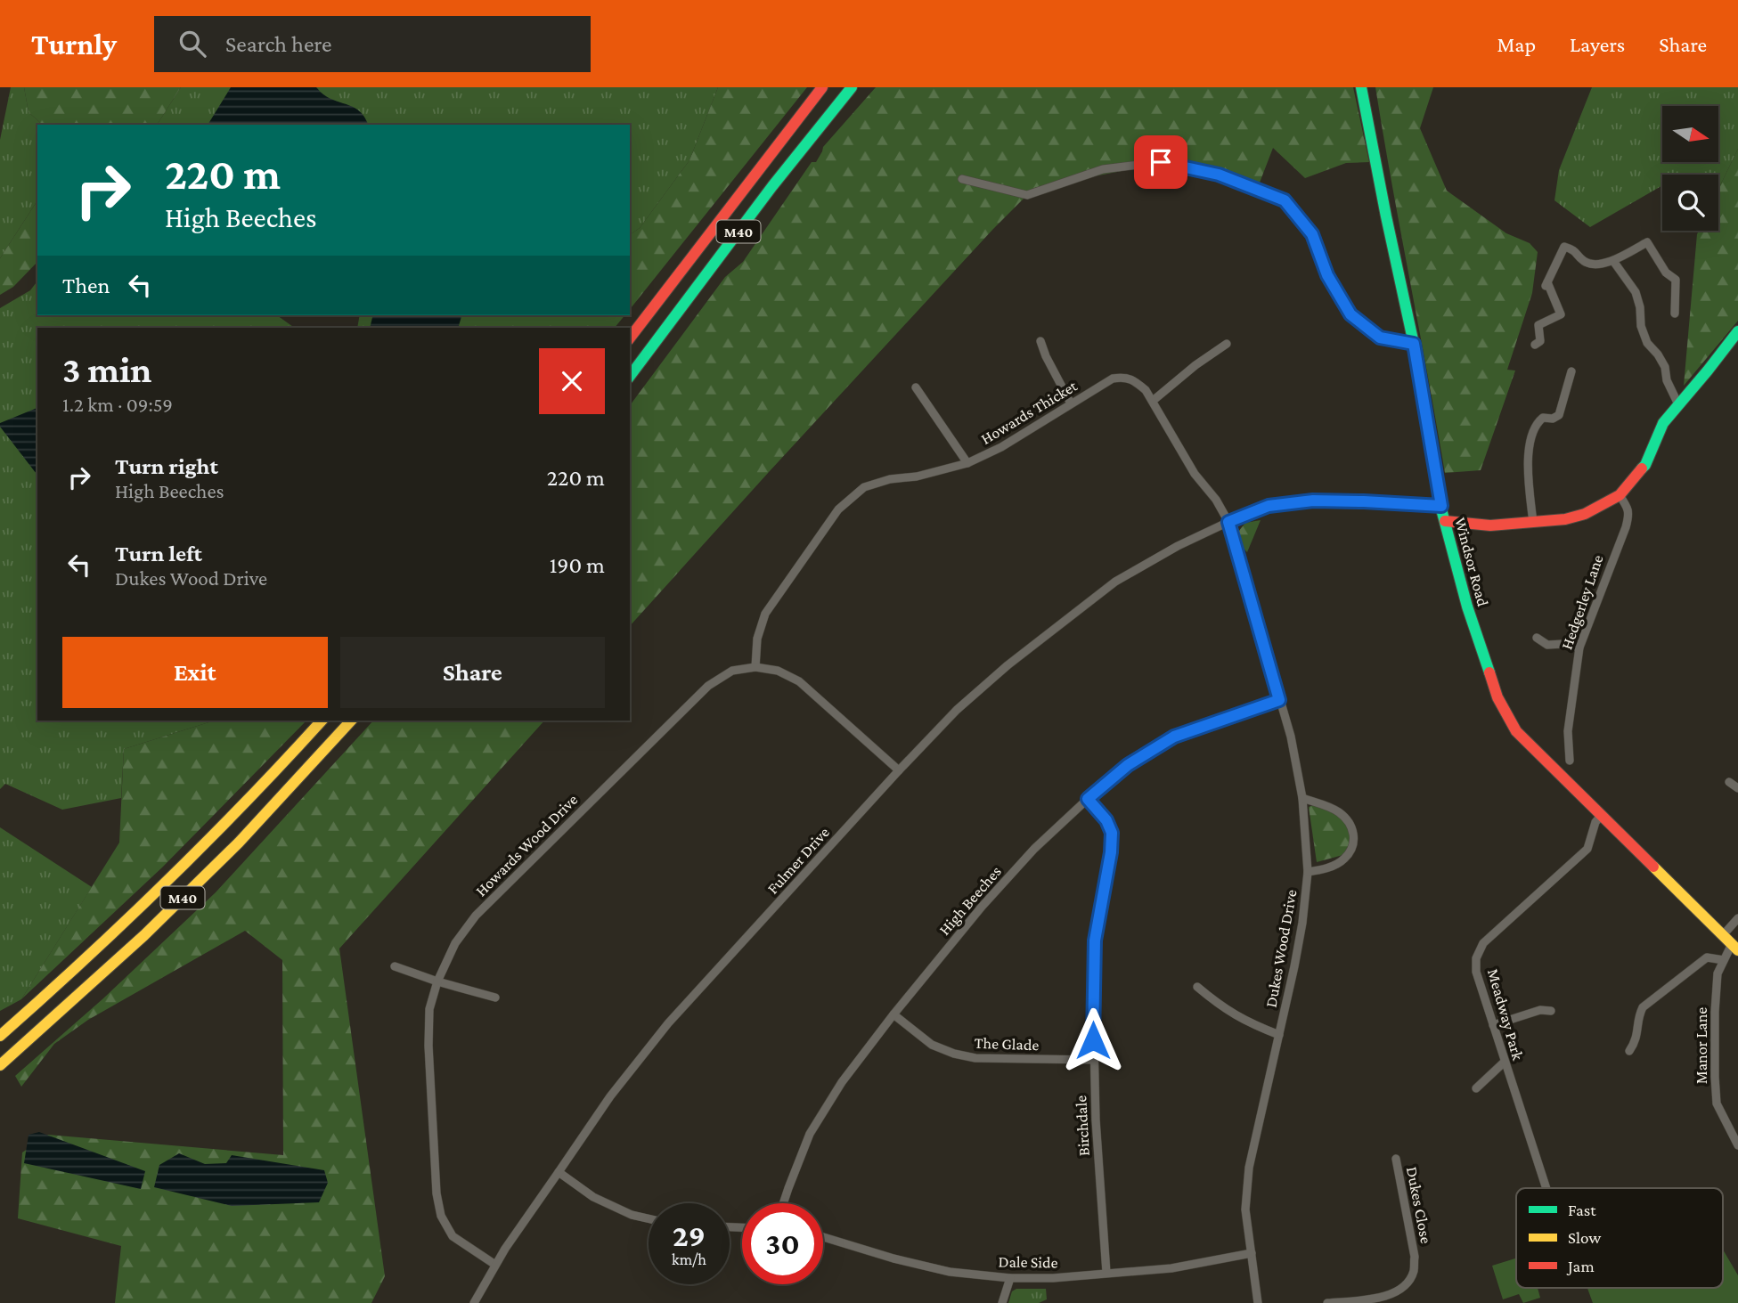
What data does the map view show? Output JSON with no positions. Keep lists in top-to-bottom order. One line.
{"streets":{"main road":["M40","Windsor Road"],"street":["Howards Thicket","Hedgerley Lane","Howards Wood Drive","Fulmer Drive","High Beeches","Dukes Wood Drive","Meadway Park","The Glade","Manor Lane","Birchdale","Dukes Close","Dale Side"]},"crossings":[["Howards Thicket","Howards Wood Drive"],["Howards Thicket","Fulmer Drive"],["Howards Thicket","Dukes Wood Drive"],["Windsor Road","Meadway Park"],["Windsor Road","Manor Lane"],["Howards Wood Drive","Fulmer Drive"],["Fulmer Drive","Dukes Wood Drive"],["High Beeches","Dukes Wood Drive"],["High Beeches","The Glade"],["High Beeches","Birchdale"],["Dukes Wood Drive","Dale Side"],["The Glade","Birchdale"],["Birchdale","Dale Side"]],"legend":["Fast","Slow","Jam"],"north":"right","page":{"header":"Turnly","search":"Search here","nav":["Map","Layers","Share"],"turn":["220 m","High Beeches"],"then":"Then","heading":["3 min","1.2 km · 09:59"],"list":[{"name":"Turn right","note":"High Beeches","value":"220 m"},{"name":"Turn left","note":"Dukes Wood Drive","value":"190 m"}],"buttons":["Exit","Share"],"speed":"29 km/h","limit":"30"}}
